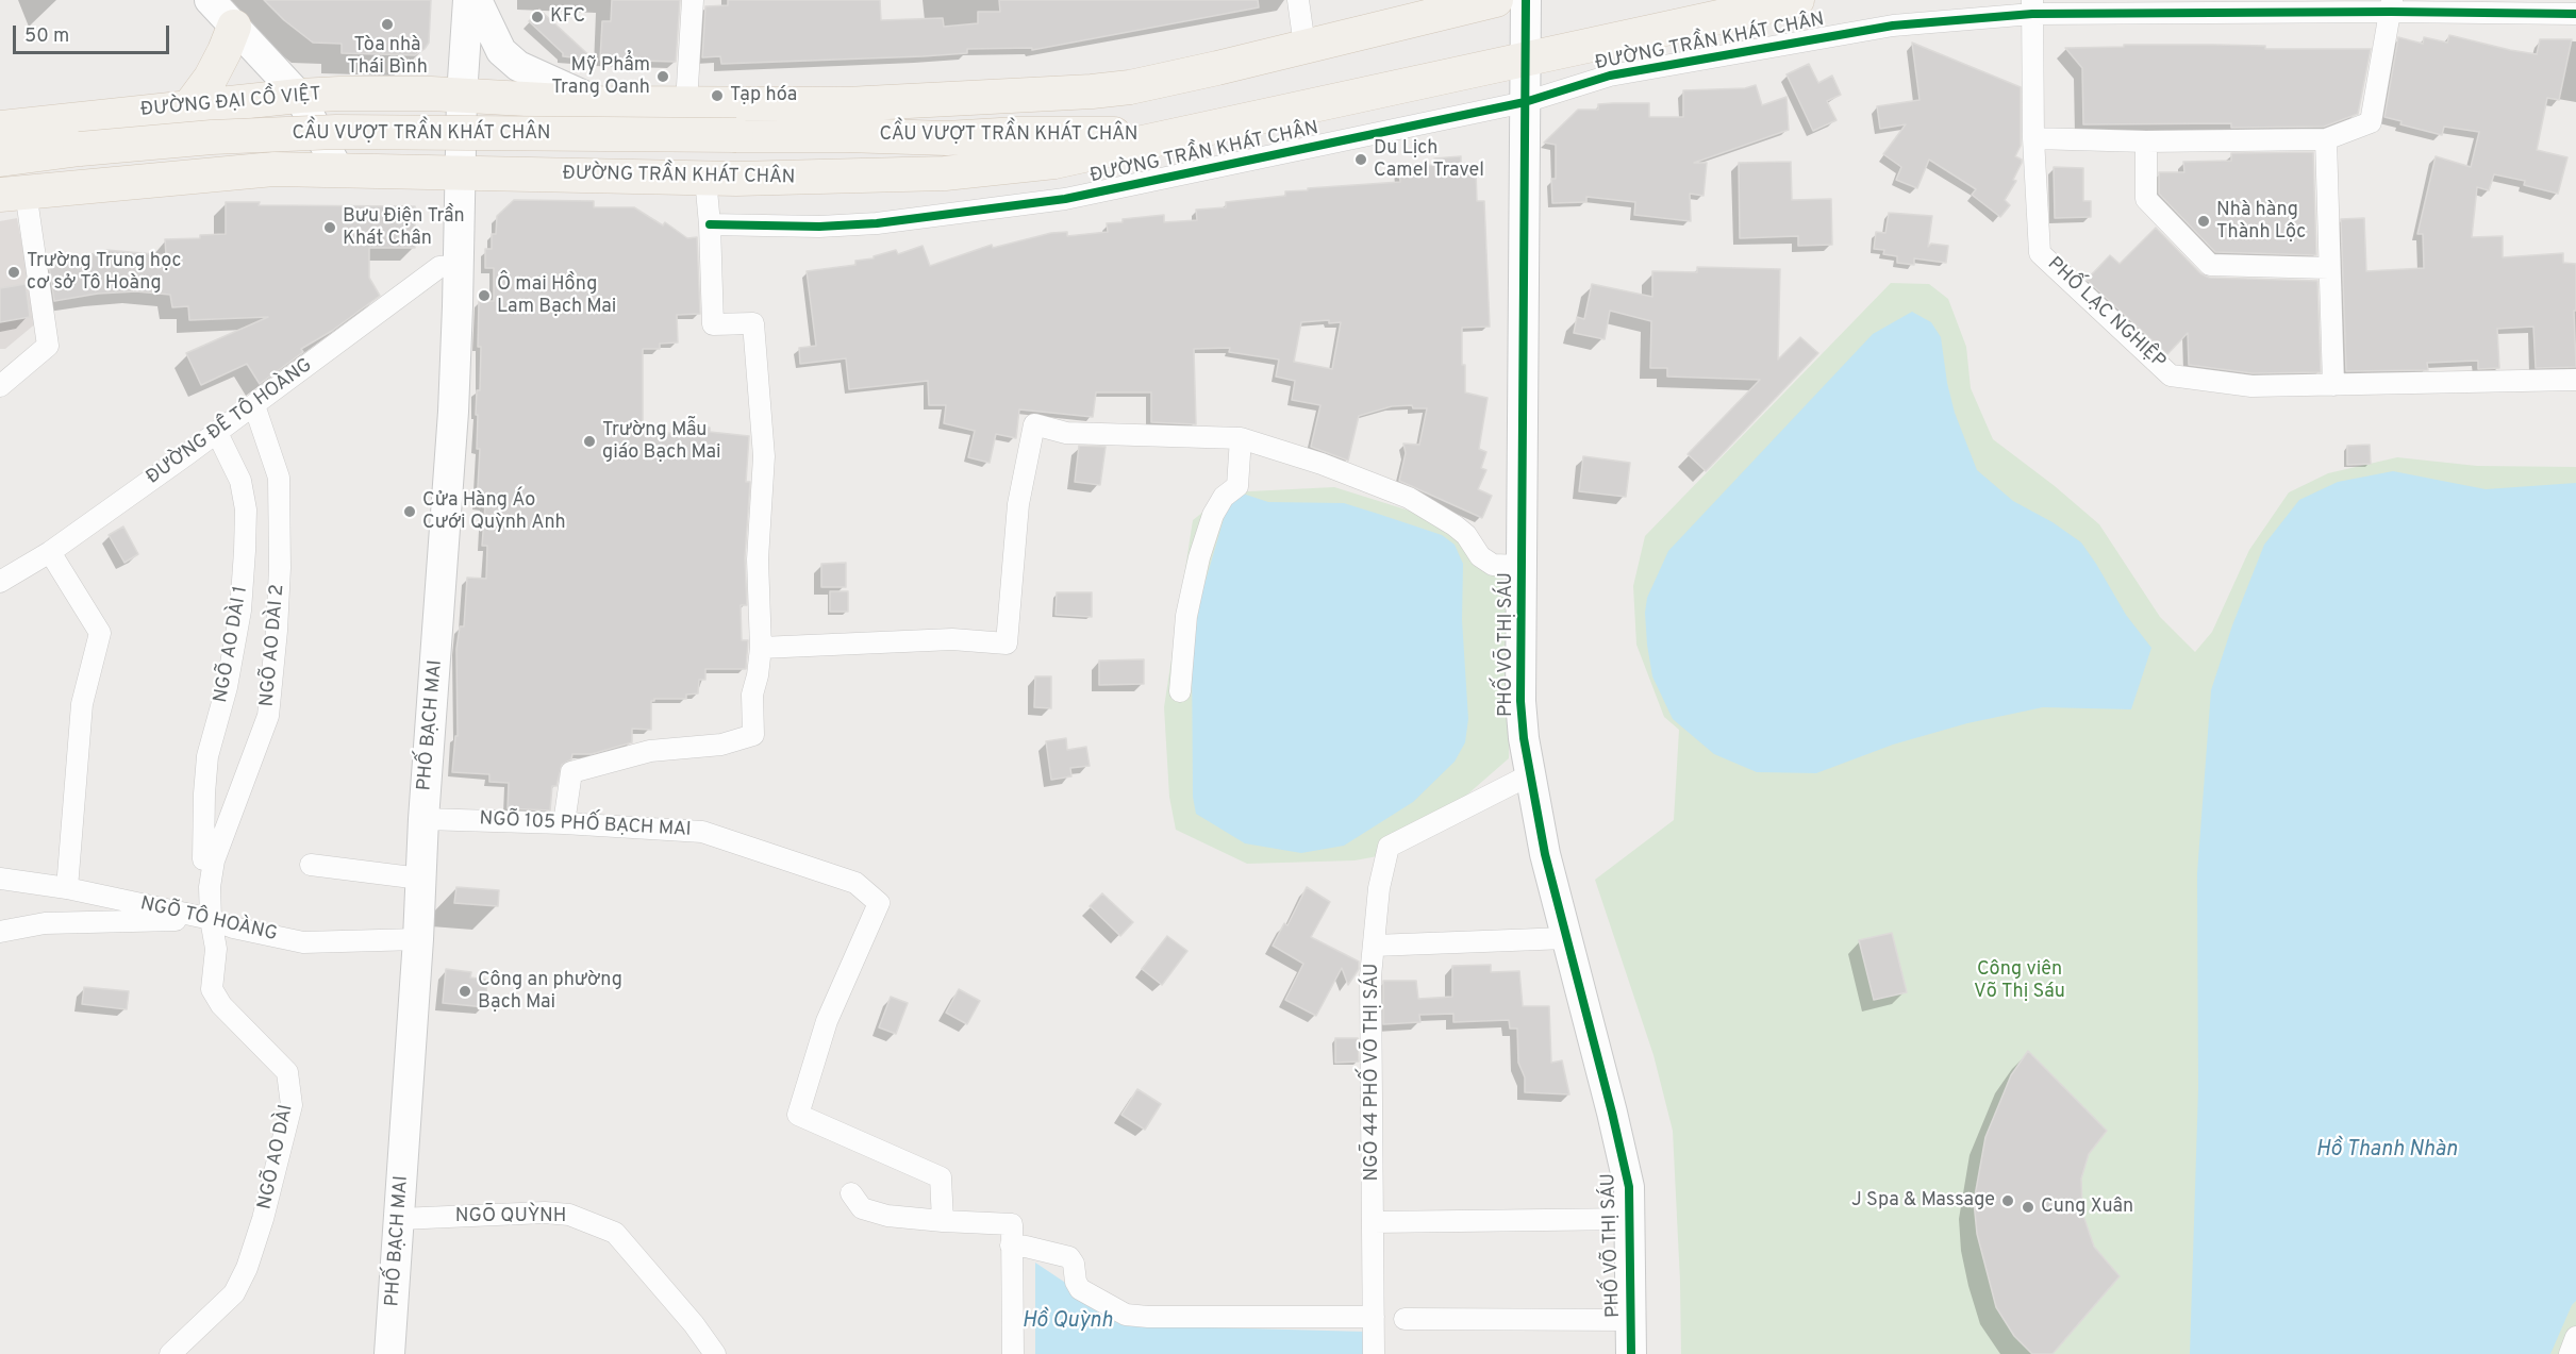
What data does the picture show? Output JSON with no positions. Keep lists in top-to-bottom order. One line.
{"streets":{"main road":["ĐƯỜNG TRẦN KHÁT CHÂN","ĐƯỜNG ĐẠI CỒ VIỆT","CẦU VƯỢT TRẦN KHÁT CHÂN"],"street":["PHỐ LẠC NGHIỆP","ĐƯỜNG ĐÊ TÔ HOÀNG","NGÕ AO DÀI 1","PHỐ VÕ THỊ SÁU","NGÕ AO DÀI 2","PHỐ BẠCH MAI","NGÕ 105 PHỐ BẠCH MAI","NGÕ TÔ HOÀNG","NGÕ 44 PHỐ VÕ THỊ SÁU","NGÕ AO DÀI","NGÕ QUỲNH"]},"crossings":[["ĐƯỜNG TRẦN KHÁT CHÂN","CẦU VƯỢT TRẦN KHÁT CHÂN"],["ĐƯỜNG TRẦN KHÁT CHÂN","PHỐ LẠC NGHIỆP"],["ĐƯỜNG TRẦN KHÁT CHÂN","PHỐ VÕ THỊ SÁU"],["ĐƯỜNG TRẦN KHÁT CHÂN","PHỐ BẠCH MAI"],["ĐƯỜNG ĐẠI CỒ VIỆT","PHỐ BẠCH MAI"],["ĐƯỜNG ĐÊ TÔ HOÀNG","NGÕ AO DÀI 1"],["ĐƯỜNG ĐÊ TÔ HOÀNG","NGÕ AO DÀI 2"],["ĐƯỜNG ĐÊ TÔ HOÀNG","PHỐ BẠCH MAI"],["PHỐ VÕ THỊ SÁU","NGÕ 44 PHỐ VÕ THỊ SÁU"],["NGÕ AO DÀI 2","NGÕ TÔ HOÀNG"],["NGÕ AO DÀI 2","NGÕ AO DÀI"],["PHỐ BẠCH MAI","NGÕ 105 PHỐ BẠCH MAI"],["PHỐ BẠCH MAI","NGÕ TÔ HOÀNG"],["PHỐ BẠCH MAI","NGÕ QUỲNH"],["NGÕ TÔ HOÀNG","NGÕ AO DÀI"]],"water":["Hồ Thanh Nhàn","Hồ Quỳnh"],"parks":["Công viên Võ Thị Sáu"],"places":["KFC","Tòa nhà Thái Bình","Mỹ Phẩm Trang Oanh","Tạp hóa","Du Lịch Camel Travel","Nhà hàng Thành Lộc","Bưu Điện Trần Khát Chân","Trường Trung học cơ sở Tô Hoàng","Ô mai Hồng Lam Bạch Mai","Trường Mẫu giáo Bạch Mai","Cửa Hàng Áo Cưới Quỳnh Anh","Công an phường Bạch Mai","J Spa & Massage","Cung Xuân"],"scale_bar":"50 m"}
